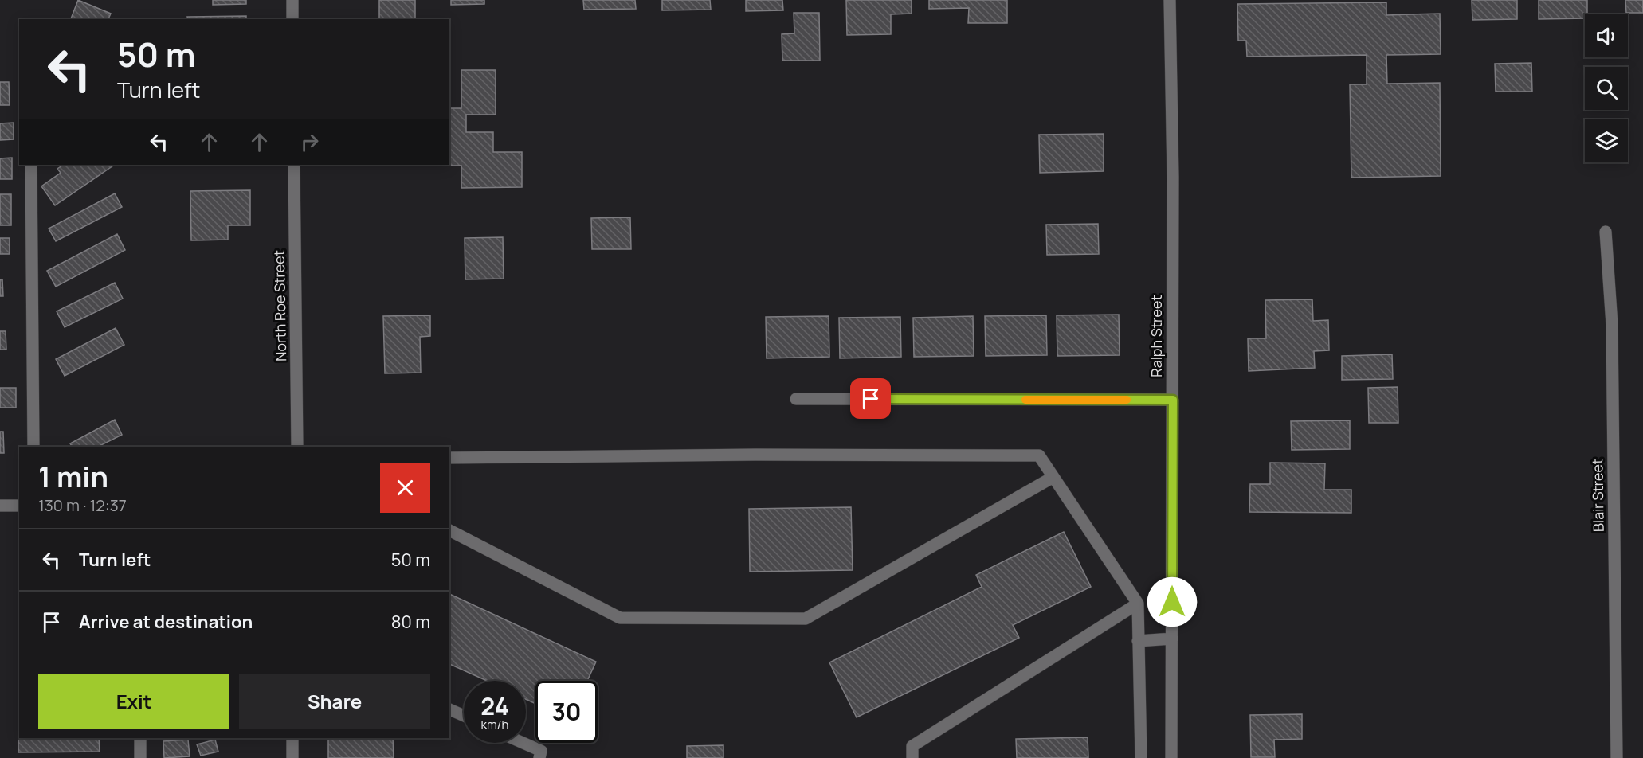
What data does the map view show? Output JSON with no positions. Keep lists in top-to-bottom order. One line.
{"streets":{"street":["North Roe Street","Ralph Street","Blair Street"]},"page":{"turn":["50 m","Turn left"],"heading":["1 min","130 m · 12:37"],"list":[{"name":"Turn left","value":"50 m"},{"name":"Arrive at destination","value":"80 m"}],"buttons":["Exit","Share"],"speed":"24 km/h","limit":"30"}}
